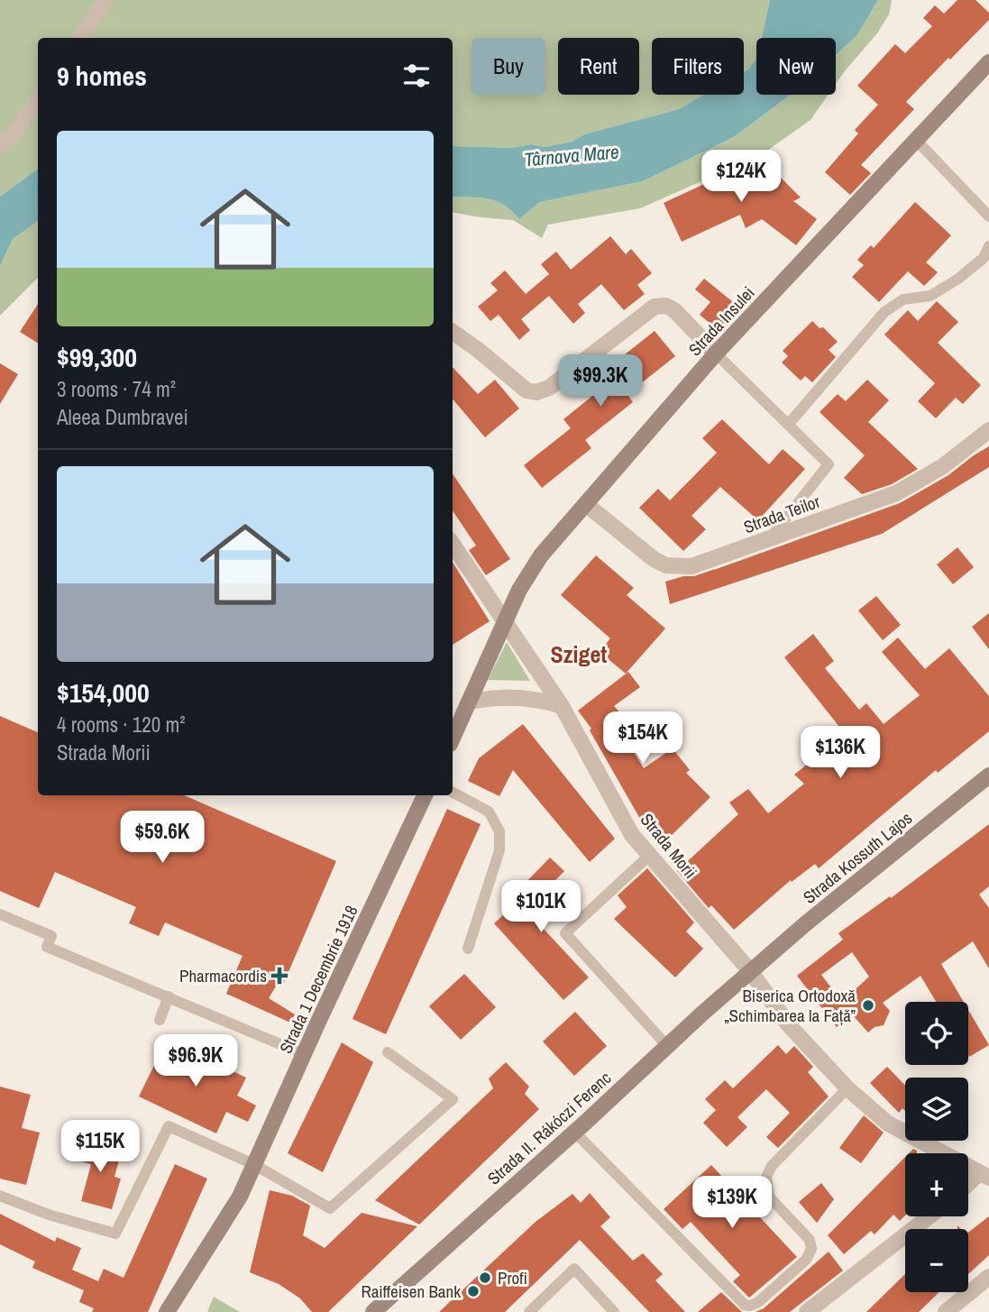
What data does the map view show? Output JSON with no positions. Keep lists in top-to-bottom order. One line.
{"streets":{"main road":["Strada Insulei","Strada Kossuth Lajos","Strada 1 Decembrie 1918","Strada II. Rákóczi Ferenc"],"street":["Strada Teilor","Strada Morii"]},"crossings":[["Strada Insulei","Strada Teilor"],["Strada Insulei","Strada Morii"],["Strada Morii","Strada Kossuth Lajos"],["Strada Morii","Strada II. Rákóczi Ferenc"],["Strada Kossuth Lajos","Strada II. Rákóczi Ferenc"]],"districts":["Sziget"],"water":["Târnava Mare"],"places":{"health":["Pharmacordis"],"other":["Biserica Ortodoxă „Schimbarea la Față”","Profi","Raiffeisen Bank"]},"page":{"chip":["Buy","Rent","Filters","New"],"heading":"9 homes","list":[{"name":"$99,300","note":"3 rooms · 74 m² · Aleea Dumbravei"},{"name":"$154,000","note":"4 rooms · 120 m² · Strada Morii"}],"price":["$124K","$99.3K","$154K","$136K","$59.6K","$101K","$96.9K","$115K","$139K"],"map_buttons":["+","−"]}}
